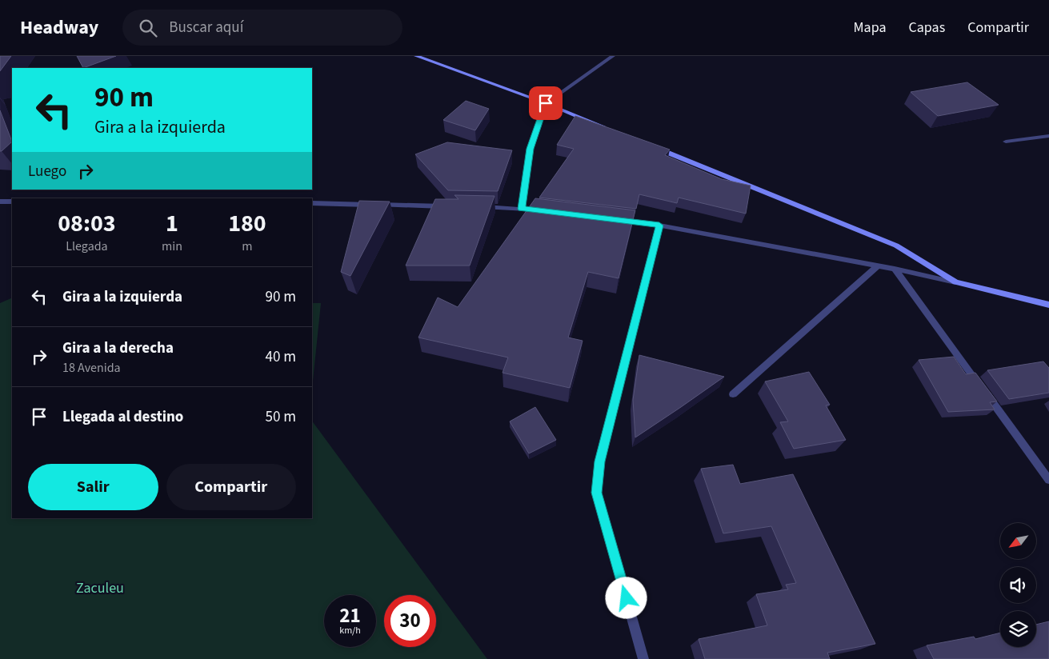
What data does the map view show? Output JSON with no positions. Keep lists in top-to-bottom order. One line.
{"parks":["Zaculeu"],"north":"bottom left","page":{"header":"Headway","search":"Buscar aquí","nav":["Mapa","Capas","Compartir"],"turn":["90 m","Gira a la izquierda"],"then":"Luego","eta":["08:03","Llegada","1","min","180","m"],"list":[{"name":"Gira a la izquierda","value":"90 m"},{"name":"Gira a la derecha","note":"18 Avenida","value":"40 m"},{"name":"Llegada al destino","value":"50 m"}],"buttons":["Salir","Compartir"],"speed":"21 km/h","limit":"30"}}
